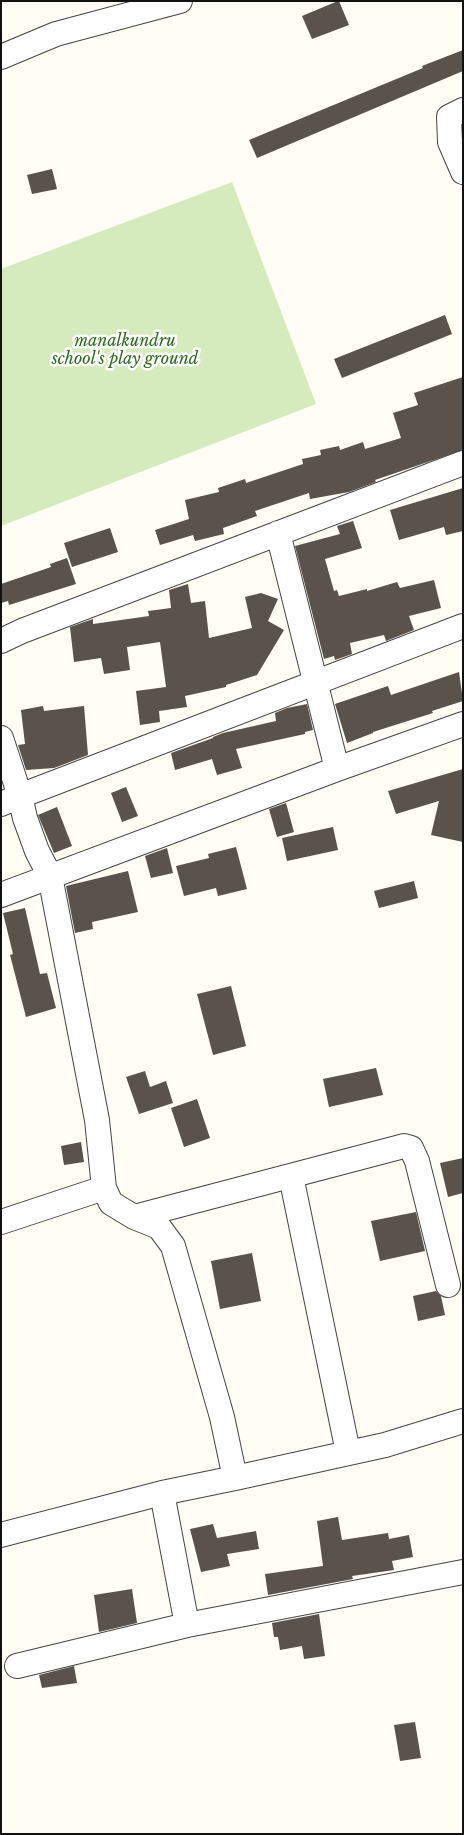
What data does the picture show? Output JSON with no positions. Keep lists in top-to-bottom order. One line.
{"parks":["manalkundru school's play ground"]}
